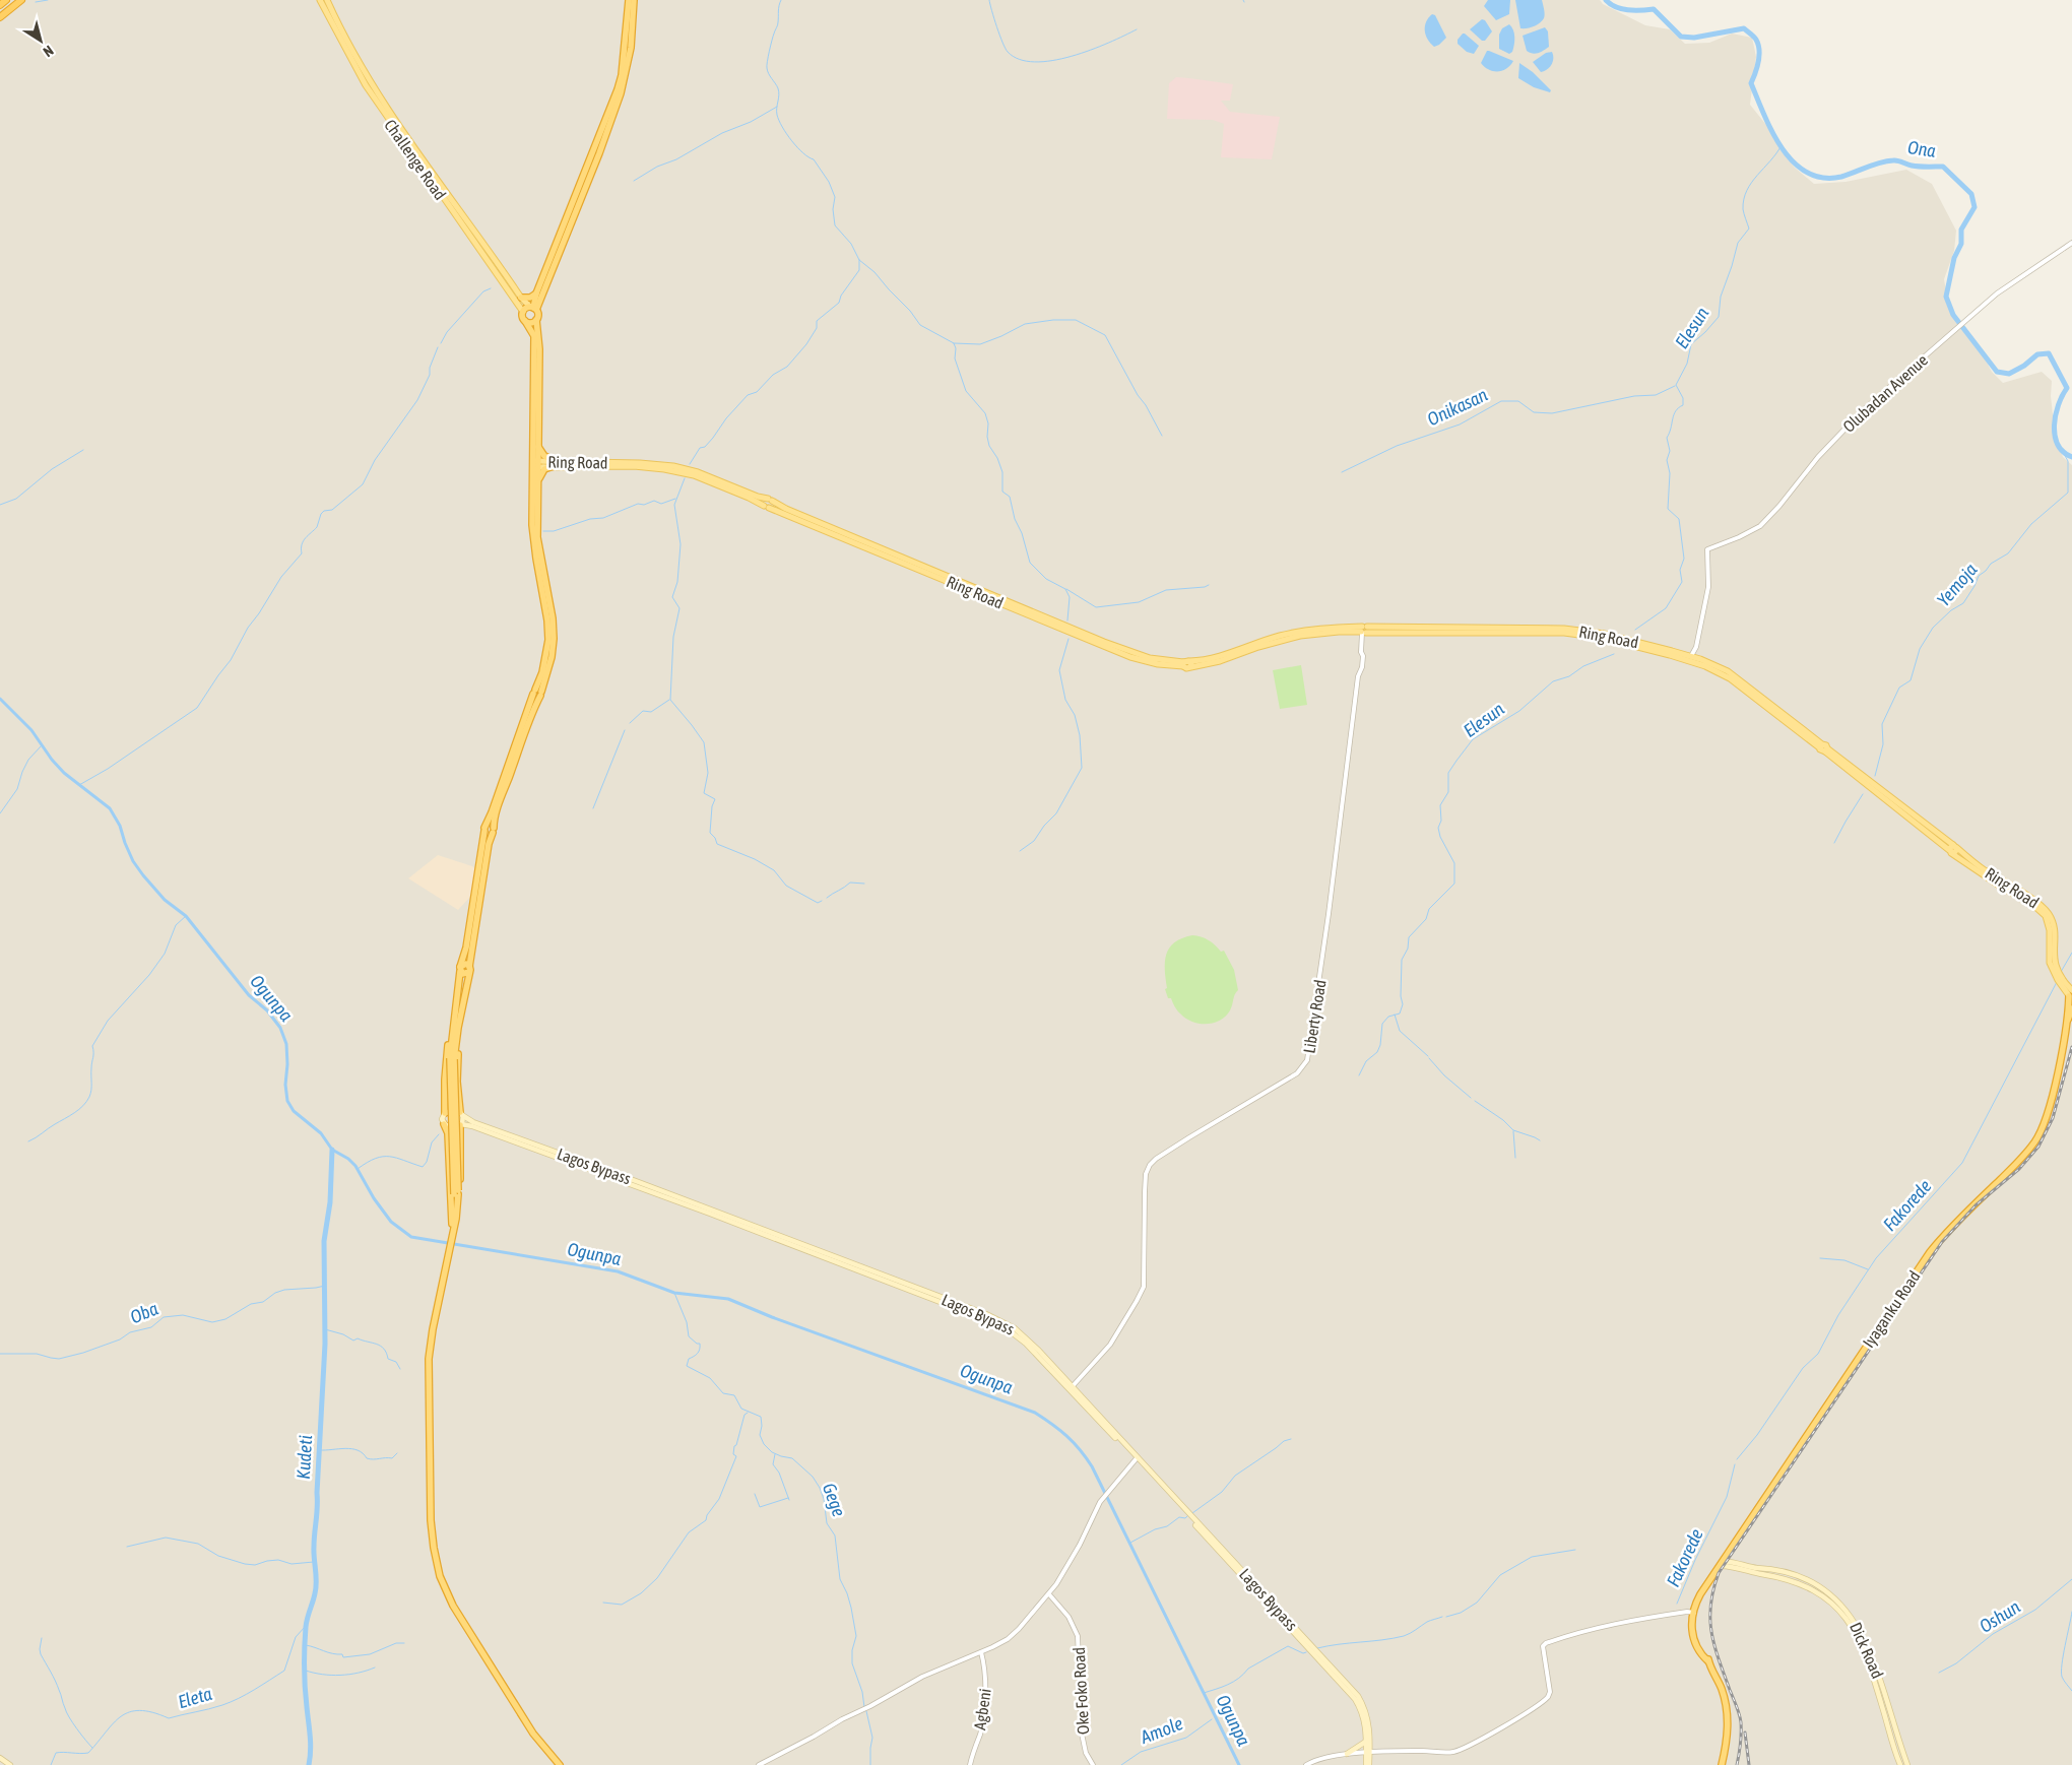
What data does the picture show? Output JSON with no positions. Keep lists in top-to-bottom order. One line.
{"streets":{"highway":["Iyaganku Road"],"main road":["Challenge Road","Ring Road","Lagos Bypass","Dick Road"],"street":["Olubadan Avenue","Liberty Road","Oke Foko Road","Agbeni"]},"crossings":[["Ring Road","Liberty Road"],["Ring Road","Iyaganku Road"],["Liberty Road","Lagos Bypass"],["Iyaganku Road","Dick Road"]],"water":["Ona","Elesun","Onikasan","Yemoja","Ogunpa","Fakorede","Oba","Kudeti","Gege","Oshun","Eleta","Amole"],"north":"bottom right"}
